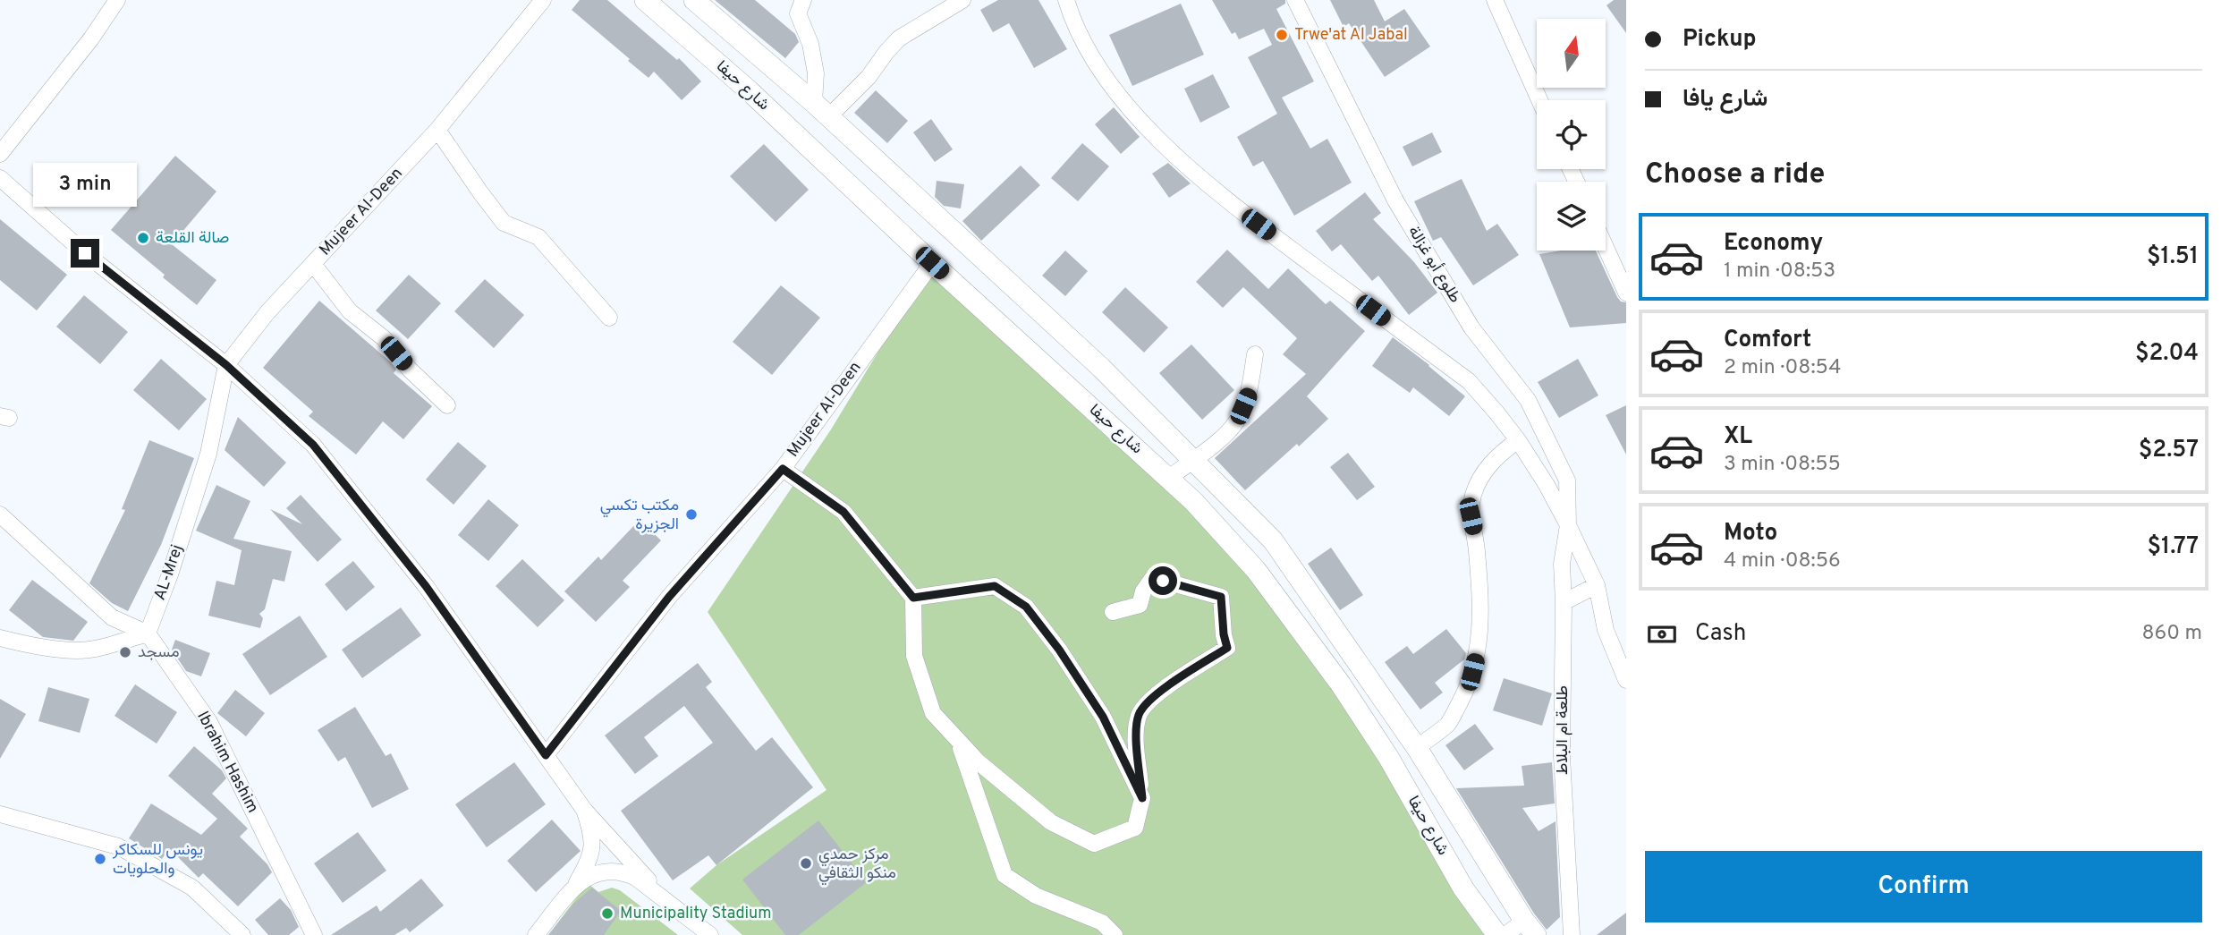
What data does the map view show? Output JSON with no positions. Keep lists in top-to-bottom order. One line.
{"streets":{"main road":["شارع حيفا"],"street":["Mujeer Al-Deen","طلوع أبو غزالة","AL-Mrej","طلعة ام البلاط","Ibrahim Hashim"]},"crossings":[["شارع حيفا","Mujeer Al-Deen"],["Mujeer Al-Deen","AL-Mrej"],["طلوع أبو غزالة","طلعة ام البلاط"],["AL-Mrej","Ibrahim Hashim"]],"places":["Trwe'at Al Jabal","صالة القلعة","مكتب تكسي الجزيرة","مسجد","يونس للسكاكر والحلويات","مركز حمدي منكو الثقافي","Municipality Stadium"],"north":"top","page":{"banner":["Pickup","شارع يافا"],"heading":"Choose a ride","bubble":"3 min","list":[{"name":"Economy","note":"1 min · 08:53","value":"$1.51"},{"name":"Comfort","note":"2 min · 08:54","value":"$2.04"},{"name":"XL","note":"3 min · 08:55","value":"$2.57"},{"name":"Moto","note":"4 min · 08:56","value":"$1.77"}],"pay":["Cash","860 m"],"buttons":"Confirm"}}
